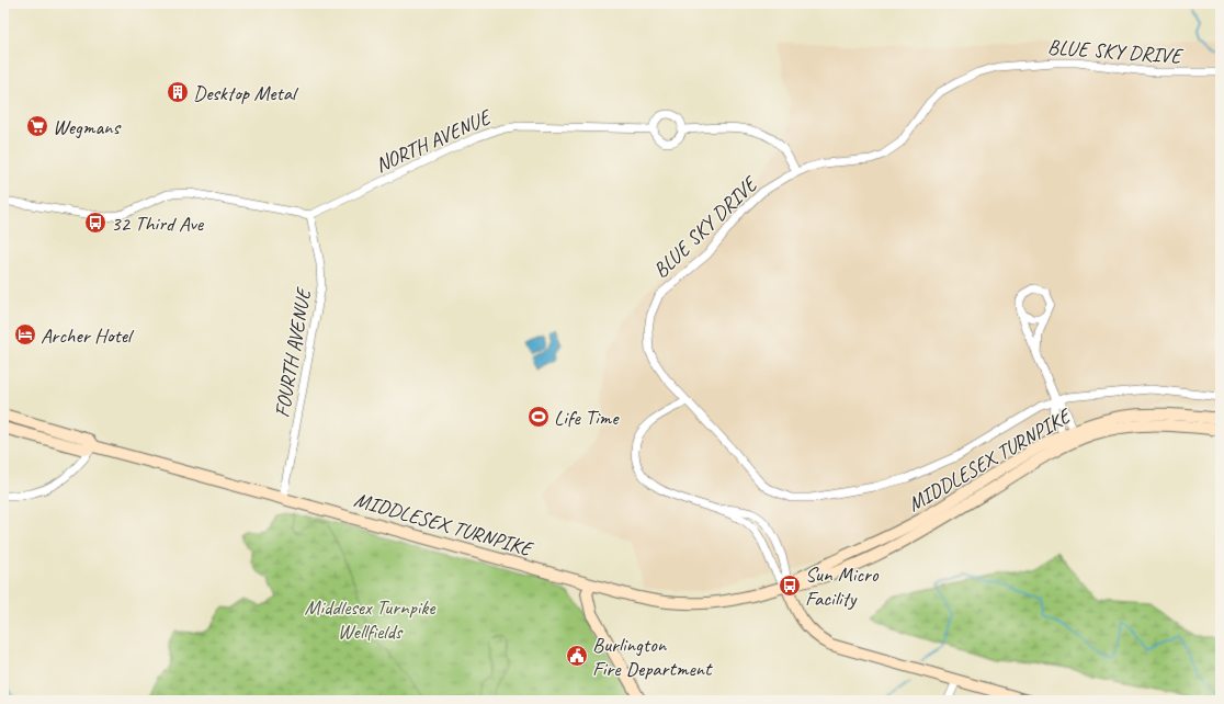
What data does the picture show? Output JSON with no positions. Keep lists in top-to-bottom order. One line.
{"streets":{"main road":["MIDDLESEX TURNPIKE"],"street":["BLUE SKY DRIVE","NORTH AVENUE","FOURTH AVENUE"]},"crossings":[["NORTH AVENUE","FOURTH AVENUE"],["FOURTH AVENUE","MIDDLESEX TURNPIKE"]],"parks":["Middlesex Turnpike Wellfields"],"places":{"building":["Desktop Metal"],"supermarket":["Wegmans"],"bus stop":["32 Third Ave","Sun Micro Facility"],"hotel":["Archer Hotel"],"sports":["Life Time"],"public building":["Burlington Fire Department"]}}
